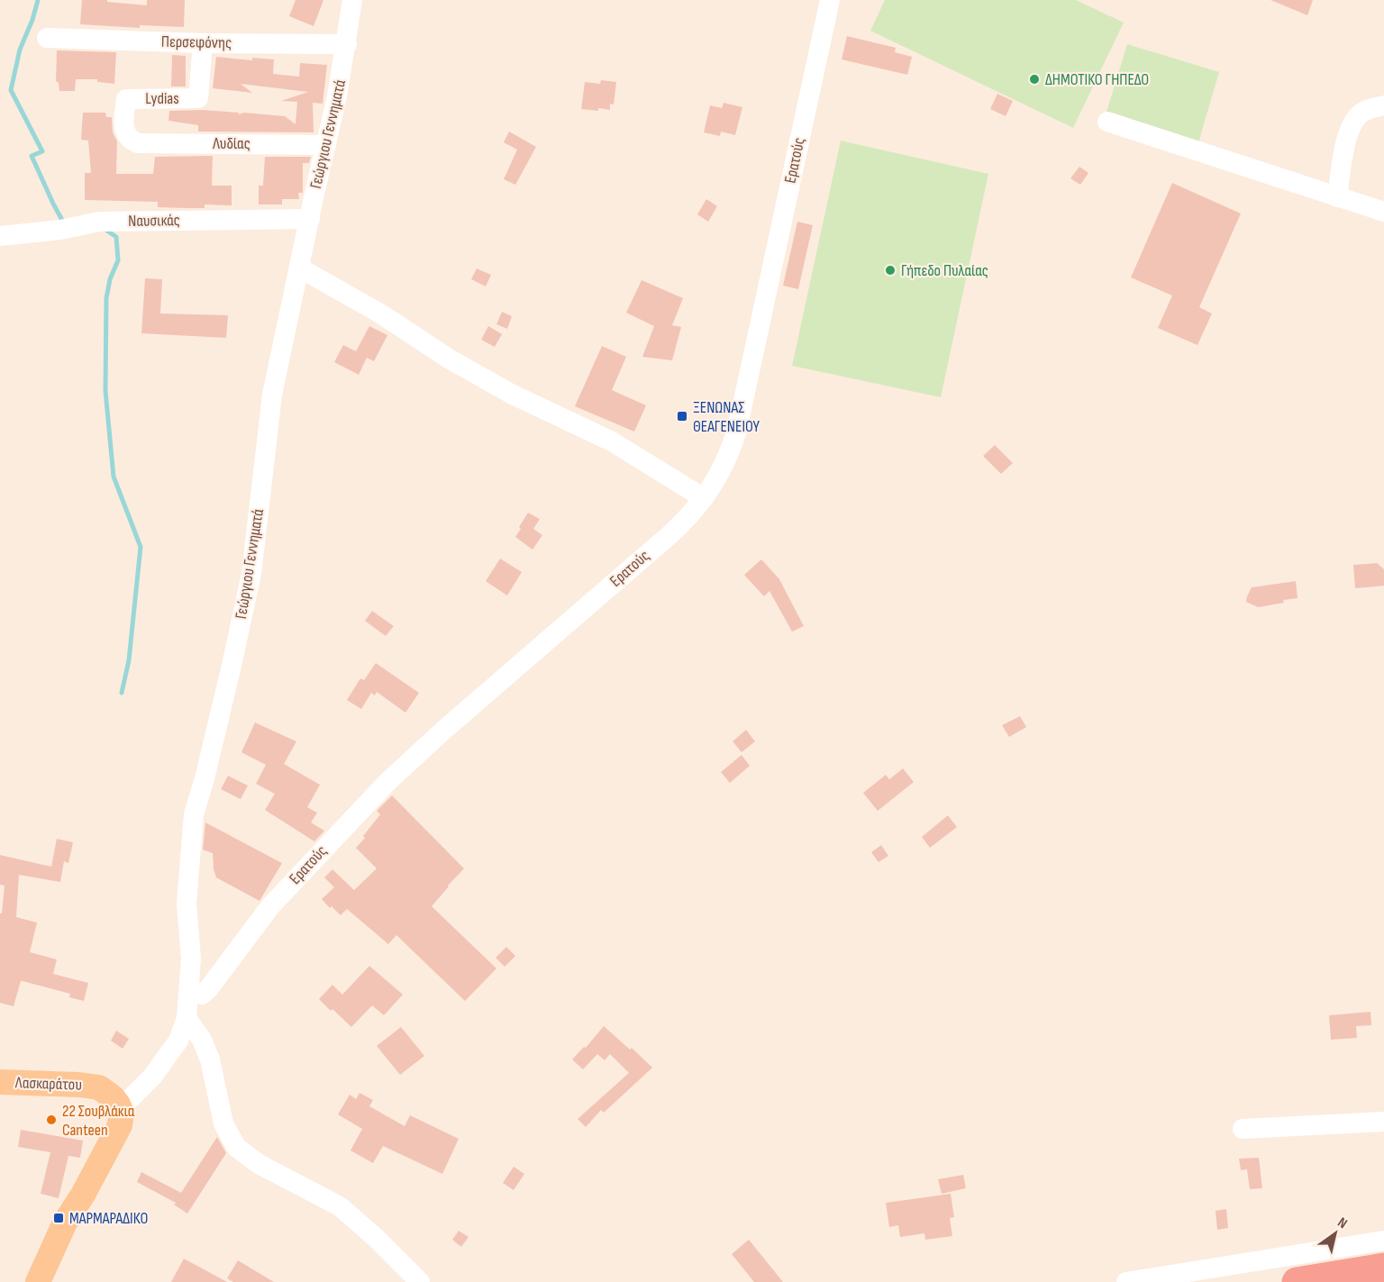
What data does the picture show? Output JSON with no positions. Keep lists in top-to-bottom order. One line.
{"streets":{"main road":["Λασκαράτου"],"street":["Περσεφόνης","Lydias","Γεώργιου Γεννηματά","Λυδίας","Ερατούς","Ναυσικάς"]},"crossings":[["Περσεφόνης","Lydias"],["Περσεφόνης","Γεώργιου Γεννηματά"],["Lydias","Λυδίας"],["Γεώργιου Γεννηματά","Λυδίας"],["Γεώργιου Γεννηματά","Ερατούς"],["Γεώργιου Γεννηματά","Ναυσικάς"],["Γεώργιου Γεννηματά","Λασκαράτου"]],"places":{"other":["ΔΗΜΟΤΙΚΟ ΓΗΠΕΔΟ","Γήπεδο Πυλαίας","22 Σουβλάκια Canteen"],"transit":["ΞΕΝΩΝΑΣ ΘΕΑΓΕΝΕΙΟΥ","ΜΑΡΜΑΡΑΔΙΚΟ"]},"north":"top right"}
